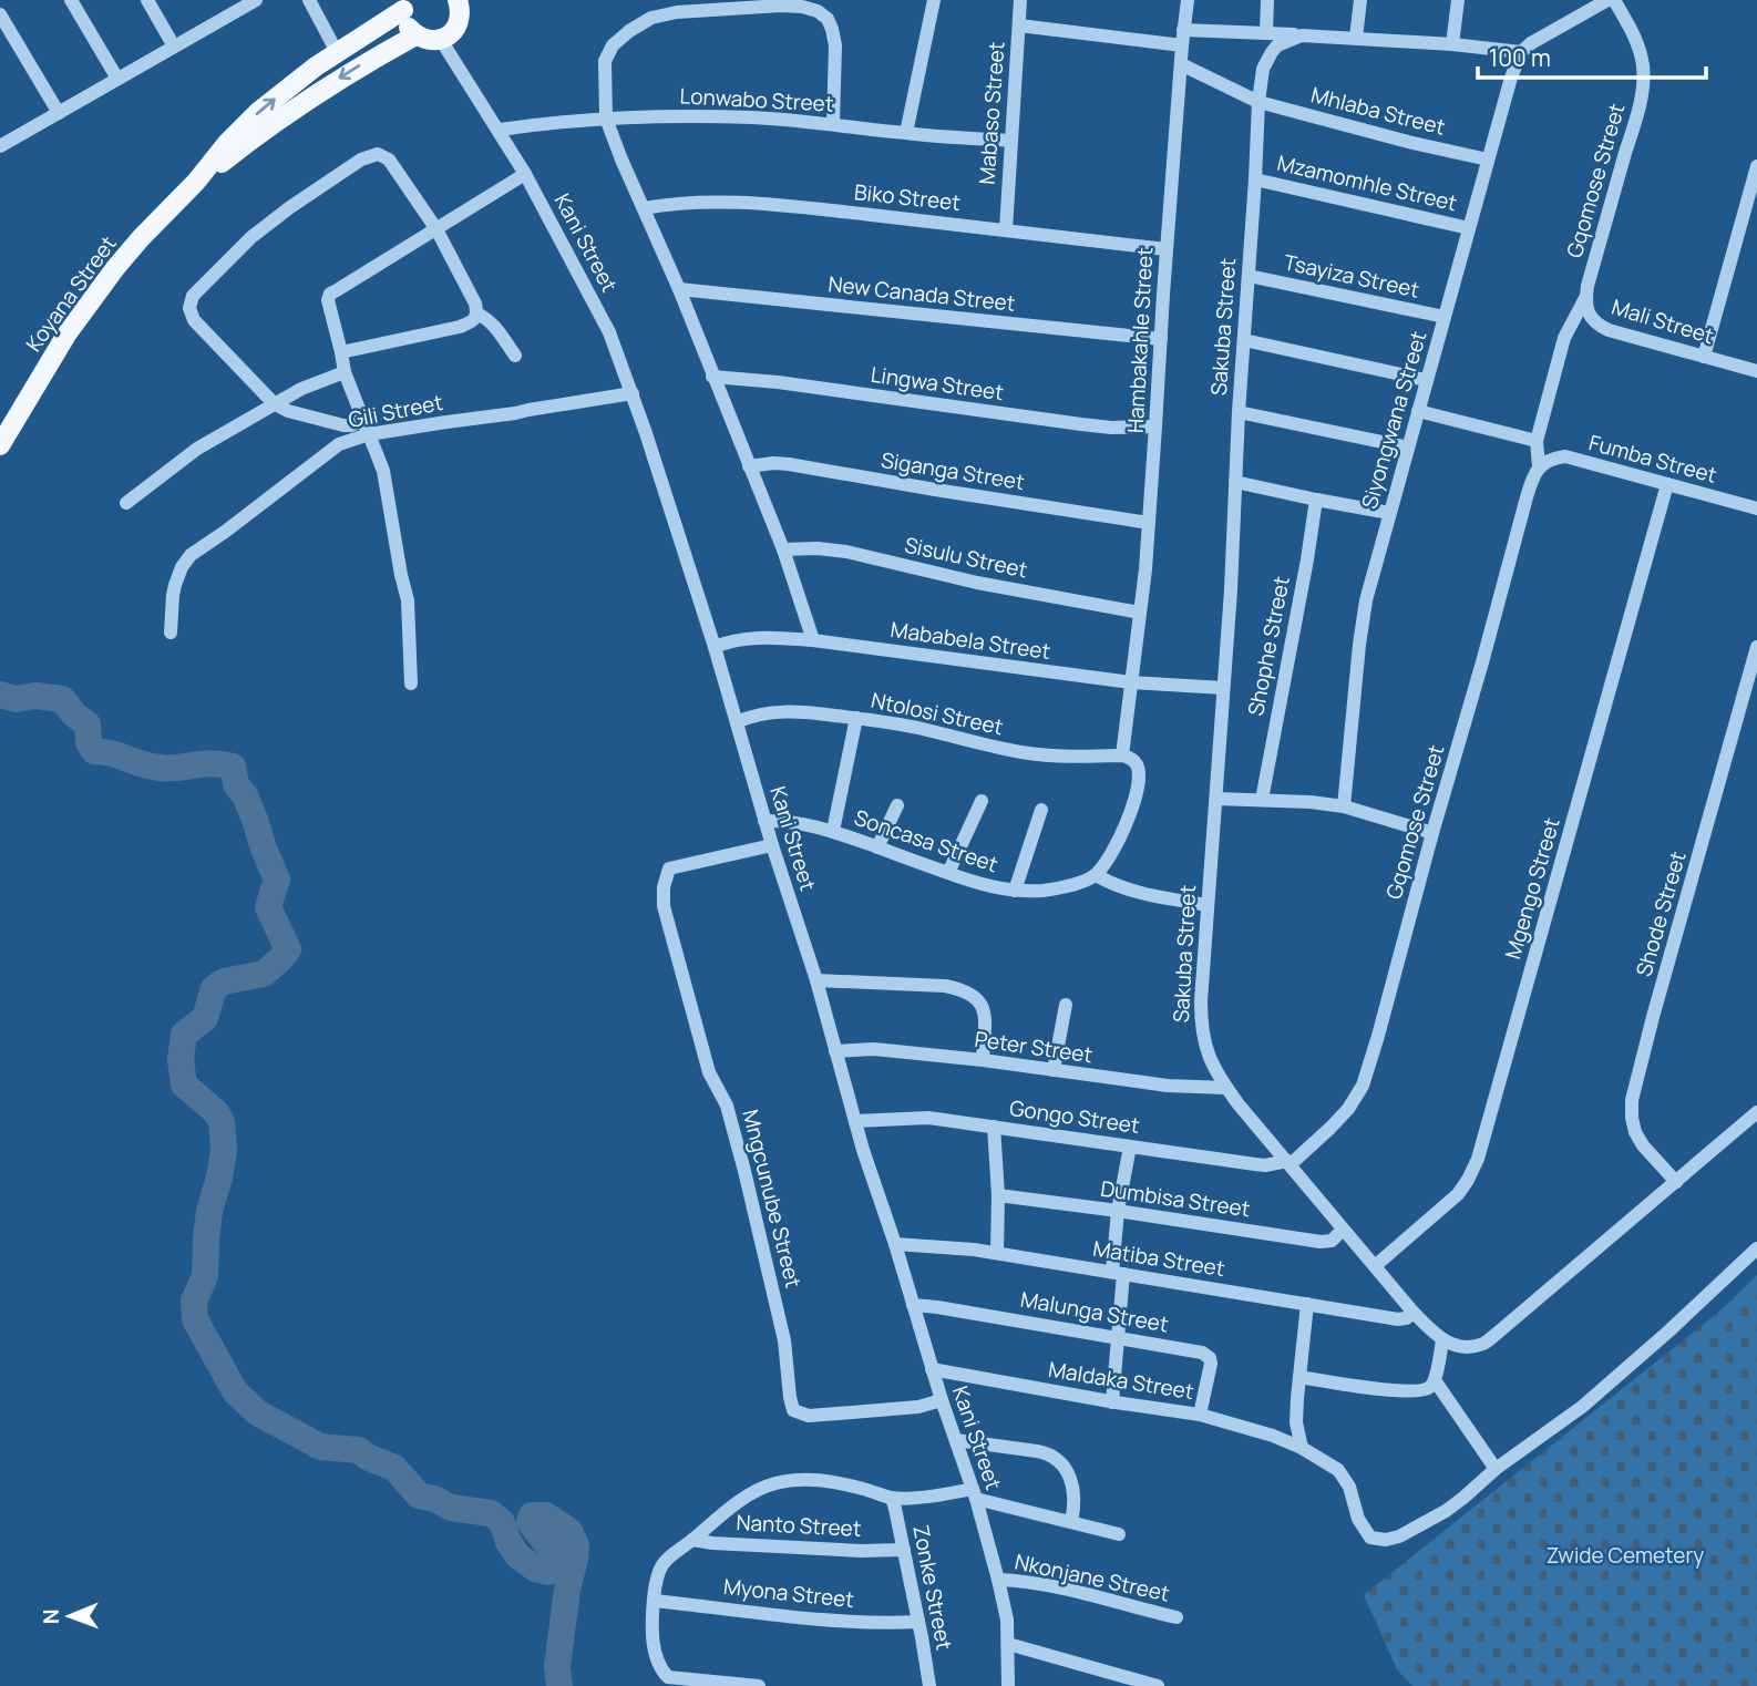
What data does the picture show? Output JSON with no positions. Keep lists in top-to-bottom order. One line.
{"streets":{"main road":["Koyana Street"],"street":["Lonwabo Street","Mhlaba Street","Mabaso Street","Gqomose Street","Mzamomhle Street","Biko Street","Kani Street","Tsayiza Street","New Canada Street","Mali Street","Sakuba Street","Hambakahle Street","Lingwa Street","Gili Street","Siyongwana Street","Fumba Street","Siganga Street","Sisulu Street","Mababela Street","Shophe Street","Ntolosi Street","Soncasa Street","Mgengo Street","Shode Street","Peter Street","Gongo Street","Mngcunube Street","Dumbisa Street","Matiba Street","Malunga Street","Maldaka Street","Nanto Street","Nkonjane Street","Zonke Street","Myona Street"]},"crossings":[["Lonwabo Street","Mabaso Street"],["Lonwabo Street","Kani Street"],["Mhlaba Street","Sakuba Street"],["Mhlaba Street","Hambakahle Street"],["Mhlaba Street","Siyongwana Street"],["Mabaso Street","Biko Street"],["Gqomose Street","Mali Street"],["Gqomose Street","Sakuba Street"],["Gqomose Street","Fumba Street"],["Gqomose Street","Gongo Street"],["Mzamomhle Street","Sakuba Street"],["Mzamomhle Street","Siyongwana Street"],["Biko Street","Hambakahle Street"],["Kani Street","Gili Street"],["Kani Street","Mababela Street"],["Kani Street","Ntolosi Street"],["Kani Street","Soncasa Street"],["Kani Street","Peter Street"],["Kani Street","Gongo Street"],["Kani Street","Mngcunube Street"],["Kani Street","Matiba Street"],["Kani Street","Malunga Street"],["Kani Street","Maldaka Street"],["Kani Street","Nkonjane Street"],["Tsayiza Street","Sakuba Street"],["Tsayiza Street","Siyongwana Street"],["New Canada Street","Hambakahle Street"],["Sakuba Street","Mababela Street"],["Sakuba Street","Mgengo Street"],["Sakuba Street","Peter Street"],["Sakuba Street","Gongo Street"],["Sakuba Street","Dumbisa Street"],["Sakuba Street","Matiba Street"],["Hambakahle Street","Lingwa Street"],["Hambakahle Street","Siganga Street"],["Hambakahle Street","Sisulu Street"],["Hambakahle Street","Mababela Street"],["Hambakahle Street","Ntolosi Street"],["Fumba Street","Mgengo Street"],["Malunga Street","Maldaka Street"],["Nanto Street","Zonke Street"],["Zonke Street","Myona Street"]],"parks":["Zwide Cemetery"],"scale_bar":"100 m","north":"left"}
